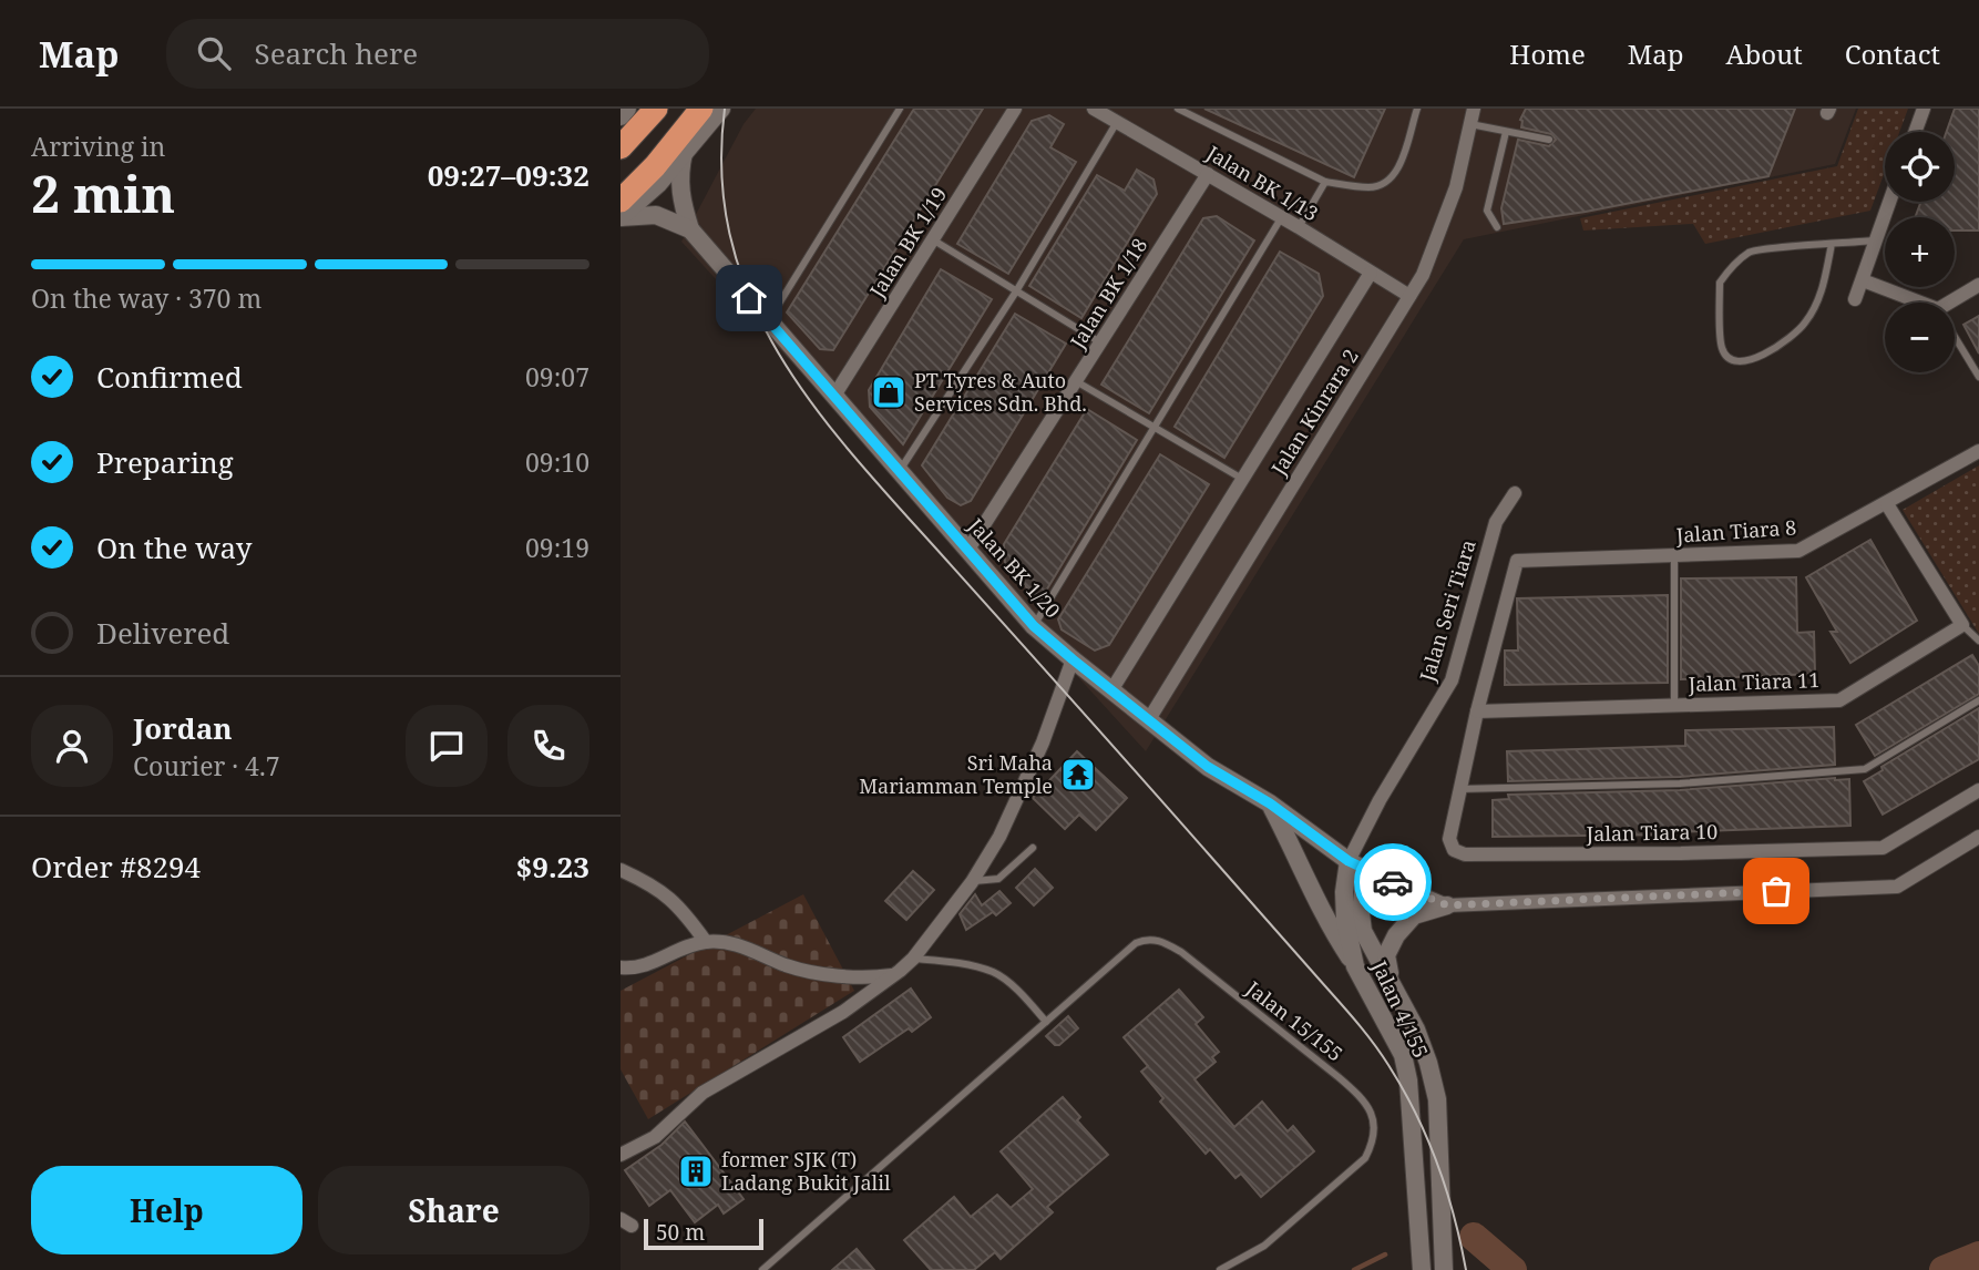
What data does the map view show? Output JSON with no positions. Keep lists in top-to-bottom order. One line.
{"streets":{"street":["Jalan BK 1/13","Jalan BK 1/19","Jalan BK 1/18","Jalan Kinrara 2","Jalan Tiara 8","Jalan BK 1/20","Jalan Seri Tiara","Jalan Tiara 11","Jalan Tiara 10","Jalan 4/155"],"lane":["Jalan 15/155"]},"crossings":[["Jalan BK 1/13","Jalan BK 1/18"],["Jalan BK 1/13","Jalan Kinrara 2"],["Jalan BK 1/19","Jalan BK 1/20"],["Jalan BK 1/18","Jalan BK 1/20"],["Jalan Kinrara 2","Jalan BK 1/20"],["Jalan Tiara 8","Jalan Tiara 10"],["Jalan BK 1/20","Jalan Seri Tiara"],["Jalan BK 1/20","Jalan 4/155"],["Jalan Seri Tiara","Jalan 4/155"],["Jalan Tiara 11","Jalan Tiara 10"]],"places":{"shop":["PT Tyres & Auto Services Sdn. Bhd."],"temple":["Sri Maha Mariamman Temple"],"building":["former SJK (T) Ladang Bukit Jalil"]},"scale_bar":"50 m","page":{"header":"Map","search":"Search here","nav":["Home","Map","About","Contact"],"heading":["2 min","Arriving in","09:27–09:32"],"panel":["Jordan","Courier · 4.7","Order #8294","$9.23"],"map_buttons":["+","−"],"bar":"On the way · 370 m","list":[["Confirmed","09:07"],["Preparing","09:10"],["On the way","09:19"],"Delivered"],"buttons":["Help","Share"],"scale":"50 m"}}
